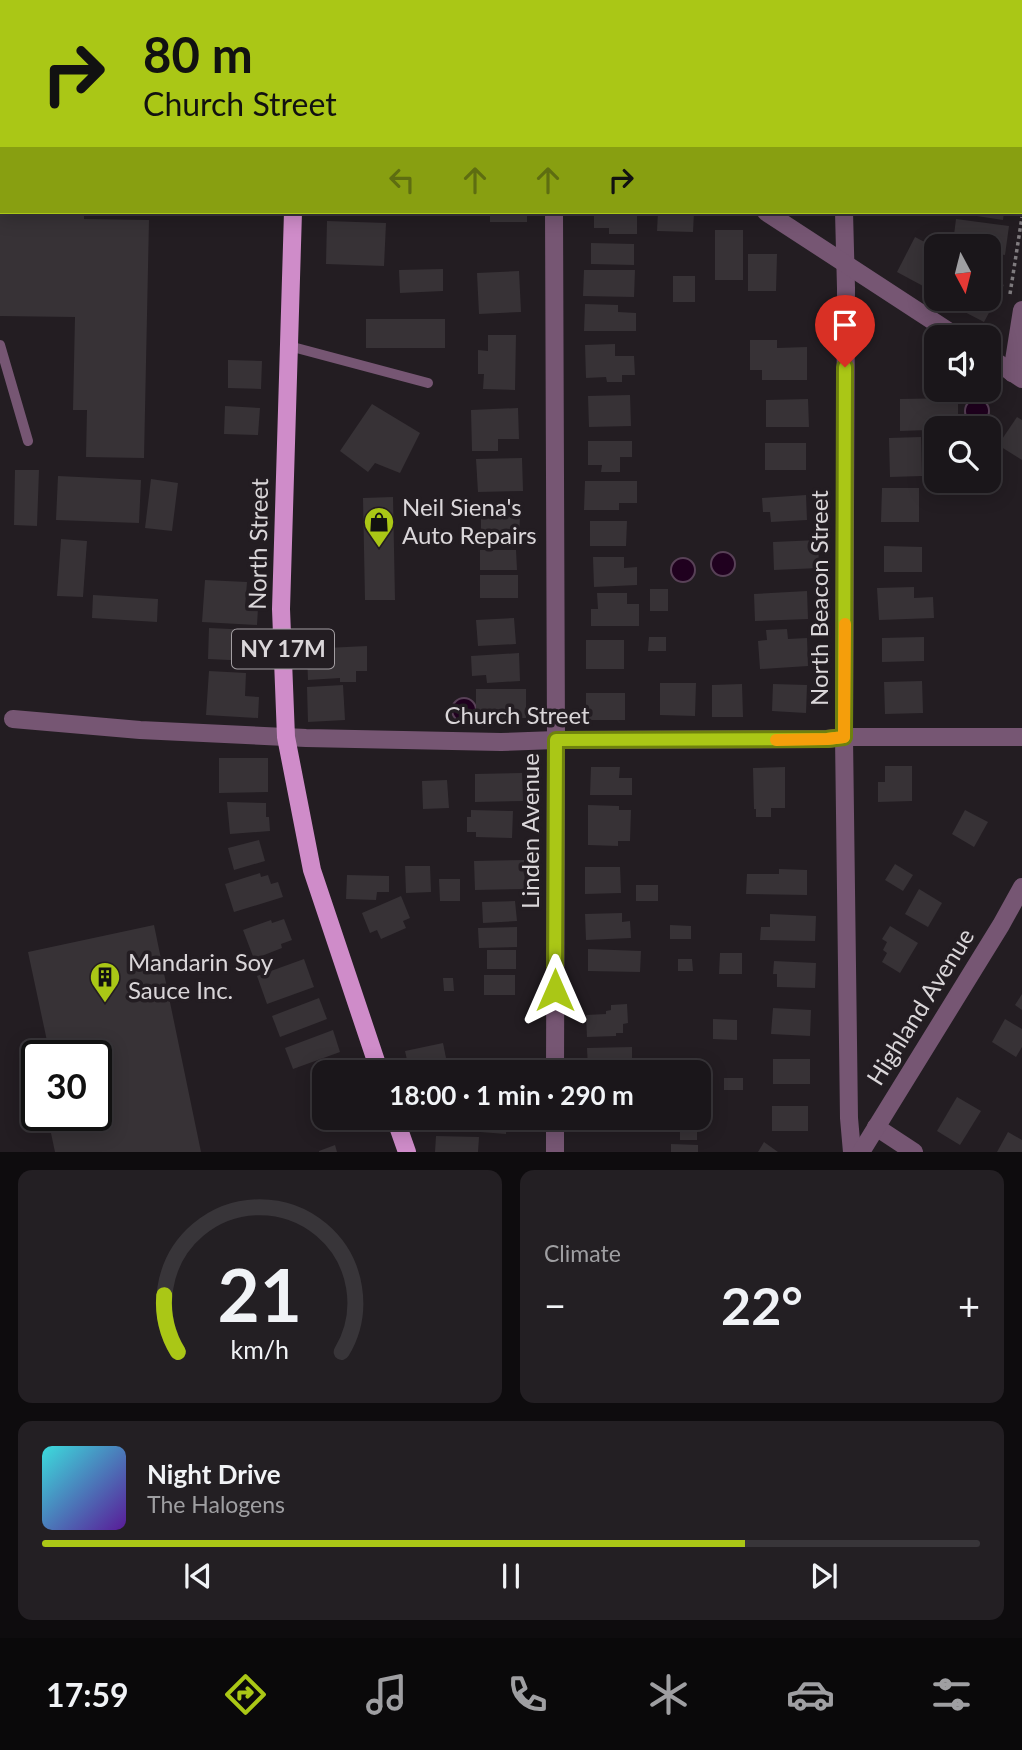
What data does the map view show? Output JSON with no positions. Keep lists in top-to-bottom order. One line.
{"streets":{"main road":["North Street","NY 17M"],"street":["North Beacon Street","Church Street","Linden Avenue","Highland Avenue"]},"crossings":[["North Street","Church Street"],["North Beacon Street","Church Street"],["Church Street","Linden Avenue"]],"places":{"shop":["Neil Siena's Auto Repairs"],"building":["Mandarin Soy Sauce Inc."]},"north":"bottom","page":{"turn":["80 m","Church Street"],"limit":"30","trip":"18:00 · 1 min · 290 m","tile":"Climate","heat":["−","22°","+"],"song":["Night Drive","The Halogens"],"tabs":"17:59","gauge":["21","km/h"]}}
